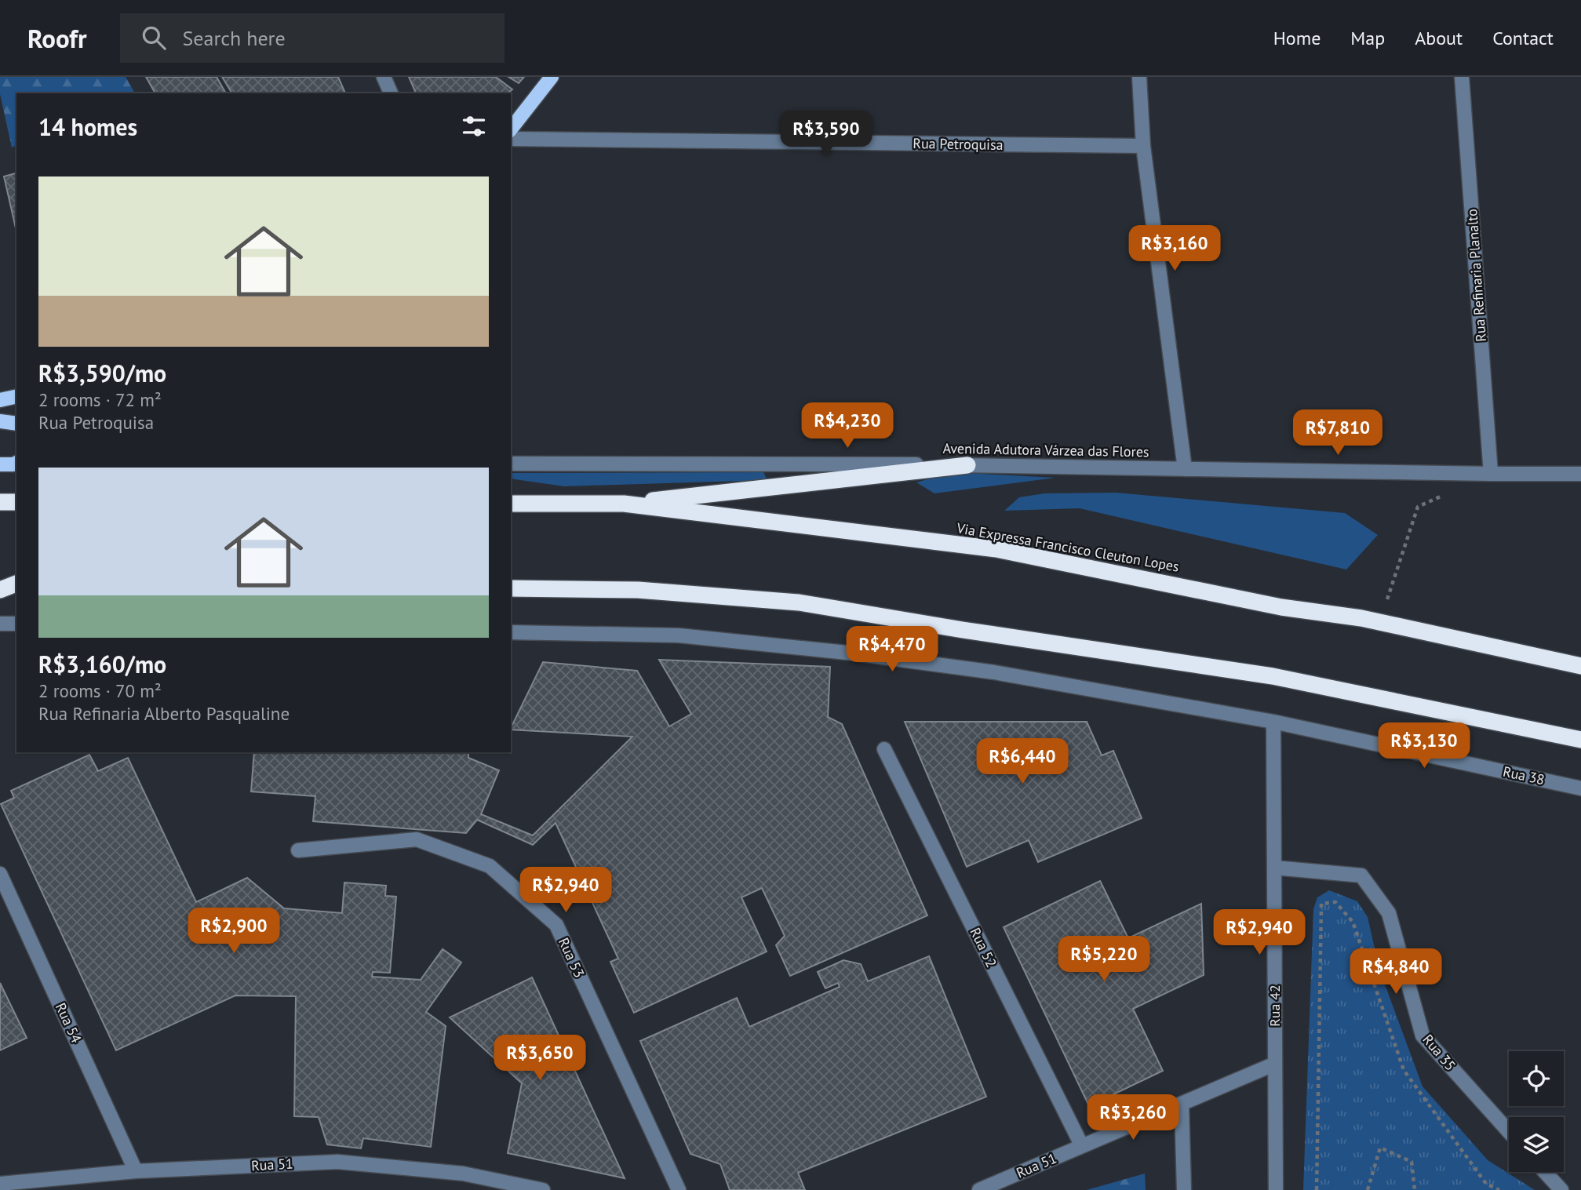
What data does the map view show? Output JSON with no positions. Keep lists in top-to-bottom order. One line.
{"streets":{"highway":["Via Expressa Francisco Cleuton Lopes"],"street":["Rua Petroquisa","Rua Refinaria Planalto","Avenida Adutora Várzea das Flores","Rua 38","Rua 52","Rua 53","Rua 42","Rua 54","Rua 35","Rua 51"]},"crossings":[["Rua Refinaria Planalto","Avenida Adutora Várzea das Flores"],["Rua 38","Rua 42"],["Rua 52","Rua 51"],["Rua 42","Rua 35"],["Rua 42","Rua 51"],["Rua 54","Rua 51"]],"page":{"header":"Roofr","search":"Search here","nav":["Home","Map","About","Contact"],"heading":"14 homes","price":["R$3,590","R$3,160","R$4,230","R$7,810","R$4,470","R$3,130","R$6,440","R$2,940","R$2,900","R$2,940","R$5,220","R$4,840","R$3,650","R$3,260"],"list":[{"name":"R$3,590/mo","note":"2 rooms · 72 m² · Rua Petroquisa"},{"name":"R$3,160/mo","note":"2 rooms · 70 m² · Rua Refinaria Alberto Pasqualine"}]}}
